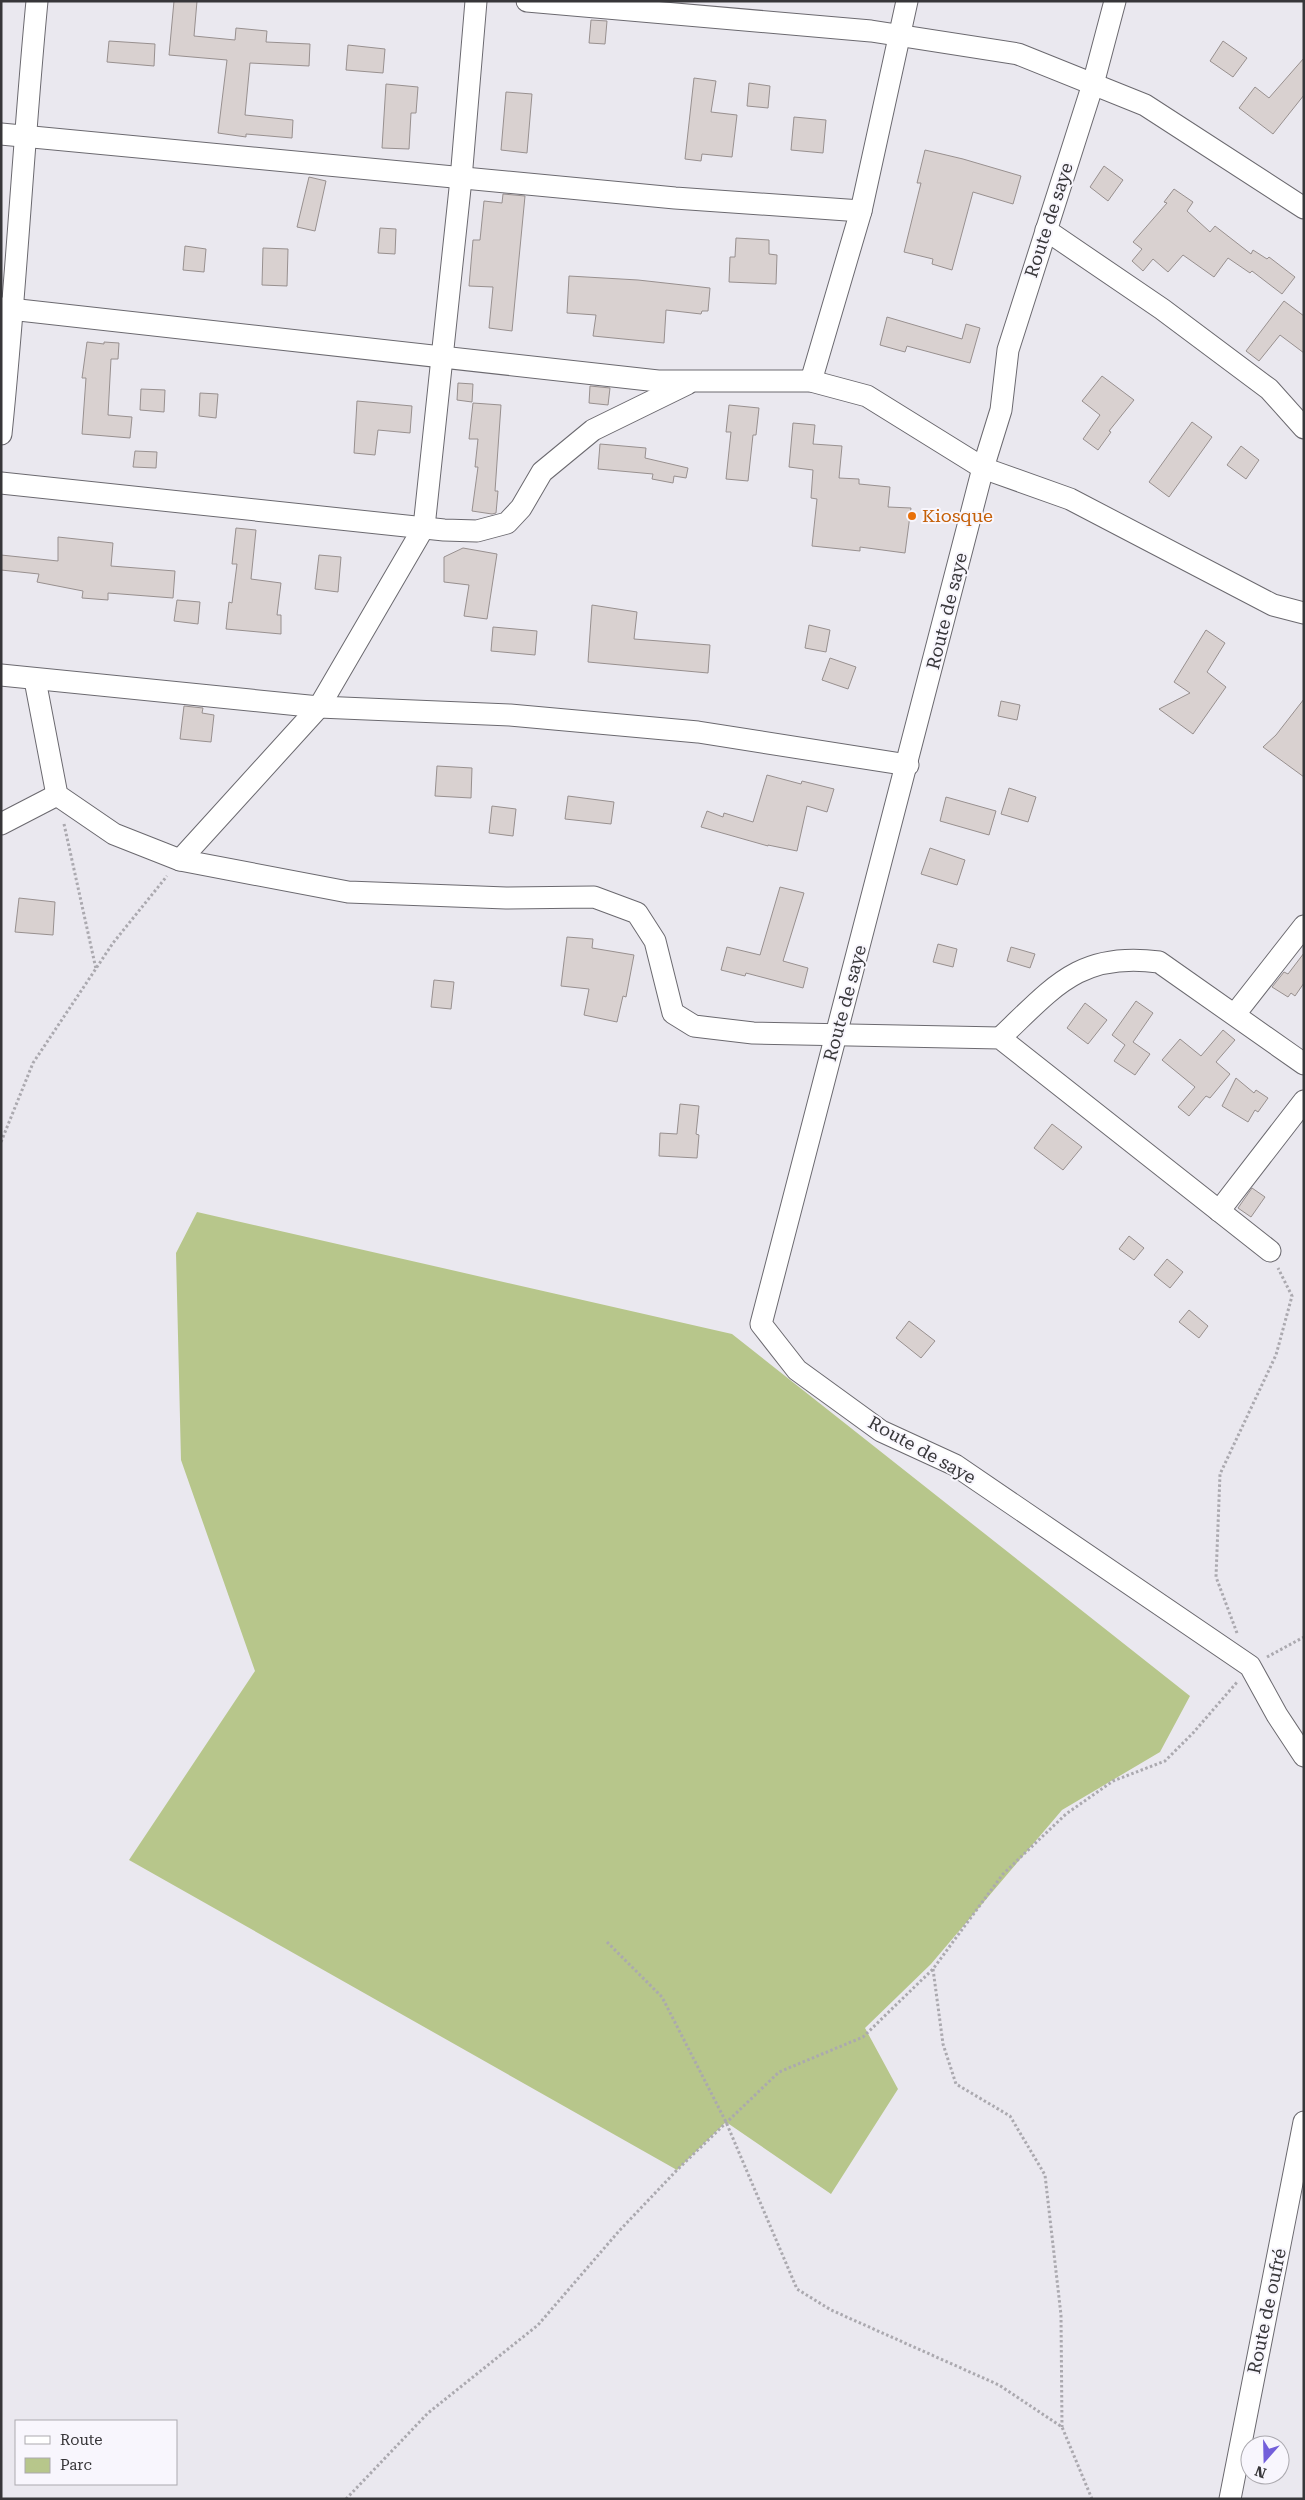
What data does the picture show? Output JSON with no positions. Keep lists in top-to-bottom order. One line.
{"streets":{"street":["Route de saye","Route de oufré"]},"places":["Kiosque"],"legend":["Route","Parc"],"north":"bottom"}
